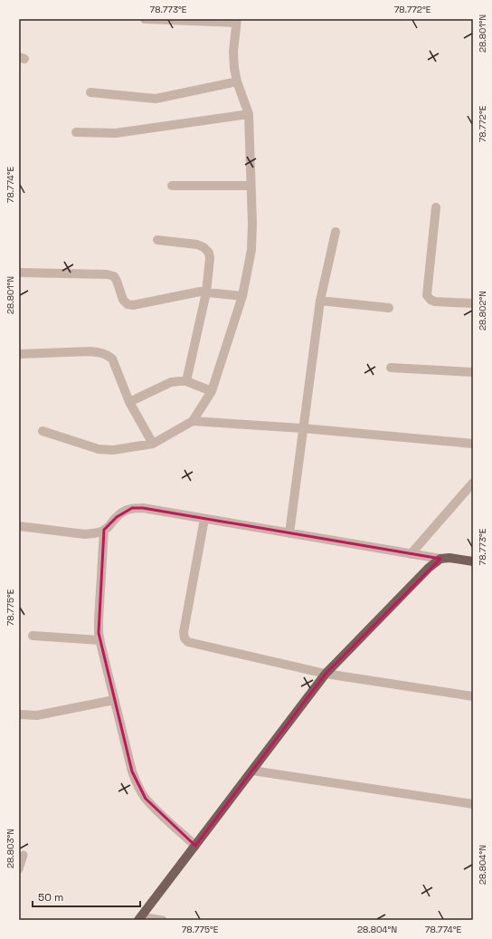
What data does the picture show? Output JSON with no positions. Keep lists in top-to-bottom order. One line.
{"scale_bar":"50 m","coordinates":["78.773°E","78.772°E","28.801°N","78.774°E","28.802°N","78.775°E","28.803°N","28.804°N"]}
